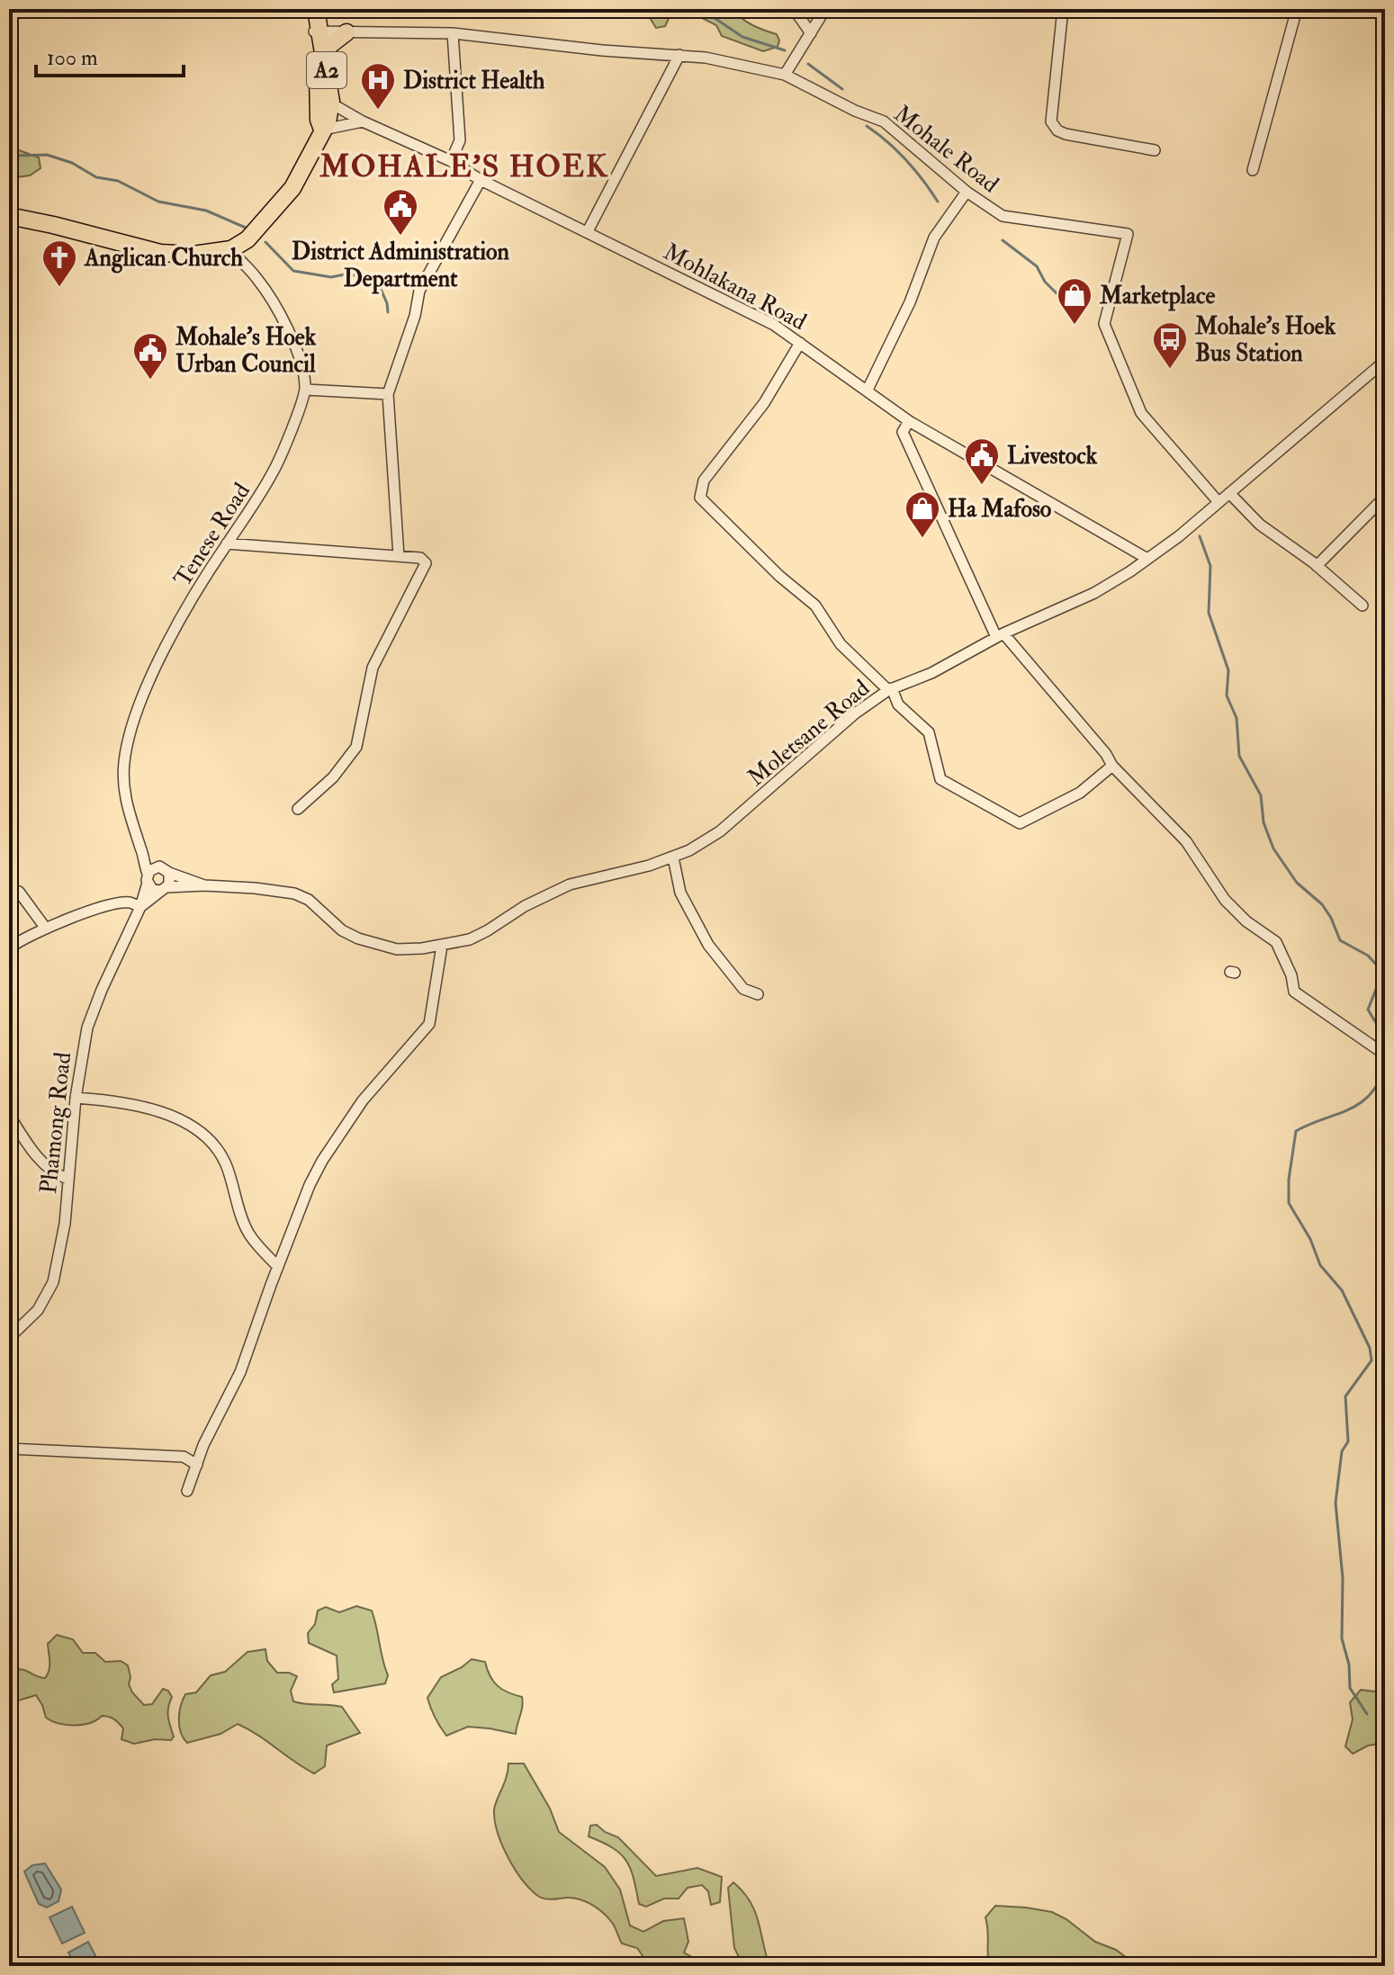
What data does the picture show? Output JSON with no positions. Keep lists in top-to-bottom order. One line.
{"streets":{"main road":["A2"],"street":["Mohale Road","Mohlakana Road","Tenese Road","Moletsane Road","Phamong Road"]},"crossings":[["A2","Mohale Road"],["A2","Mohlakana Road"],["Mohale Road","Moletsane Road"],["Mohlakana Road","Moletsane Road"],["Tenese Road","Moletsane Road"],["Tenese Road","Phamong Road"],["Moletsane Road","Phamong Road"]],"districts":["MOHALE'S HOEK"],"places":{"hospital":["District Health"],"public building":["District Administration Department","Mohale's Hoek Urban Council","Livestock"],"church":["Anglican Church"],"shop":["Marketplace","Ha Mafoso"],"bus stop":["Mohale's Hoek Bus Station"]},"scale_bar":"100 m"}
